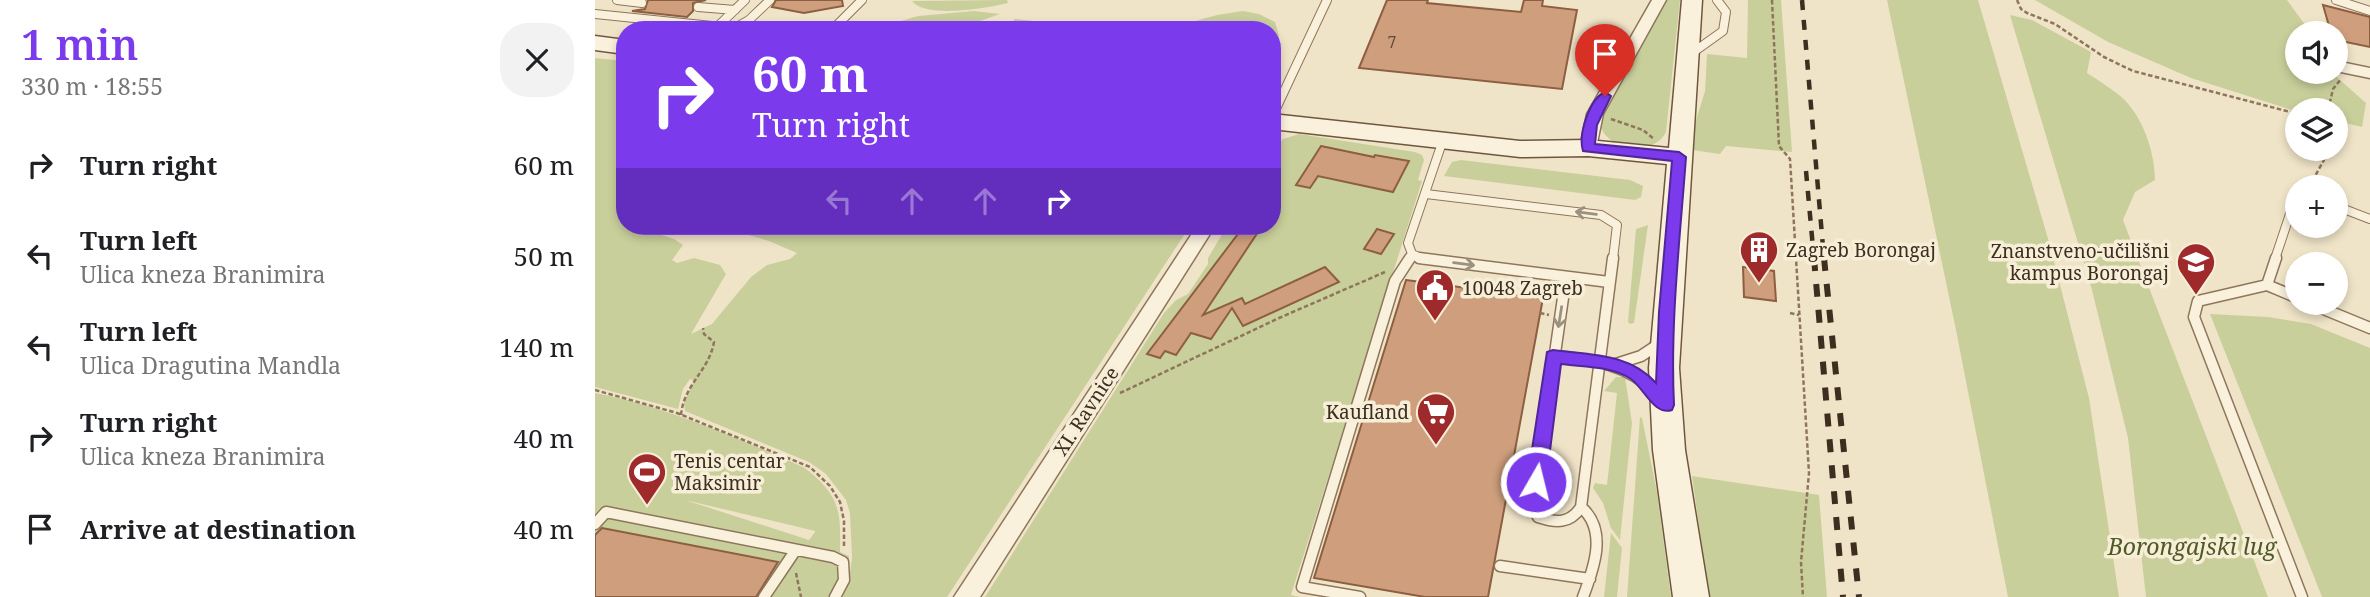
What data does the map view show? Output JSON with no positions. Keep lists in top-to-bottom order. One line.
{"streets":{"street":["XI. Ravnice"]},"parks":["Borongajski lug"],"places":{"building":["Zagreb Borongaj"],"school or university":["Znanstveno-učilišni kampus Borongaj"],"public building":["10048 Zagreb"],"supermarket":["Kaufland"],"sports":["Tenis centar Maksimir"]},"house_numbers":["7"],"page":{"heading":["1 min","330 m · 18:55"],"map_buttons":["+","−"],"turn":["60 m","Turn right"],"list":[{"name":"Turn right","value":"60 m"},{"name":"Turn left","note":"Ulica kneza Branimira","value":"50 m"},{"name":"Turn left","note":"Ulica Dragutina Mandla","value":"140 m"},{"name":"Turn right","note":"Ulica kneza Branimira","value":"40 m"},{"name":"Arrive at destination","value":"40 m"}]}}
